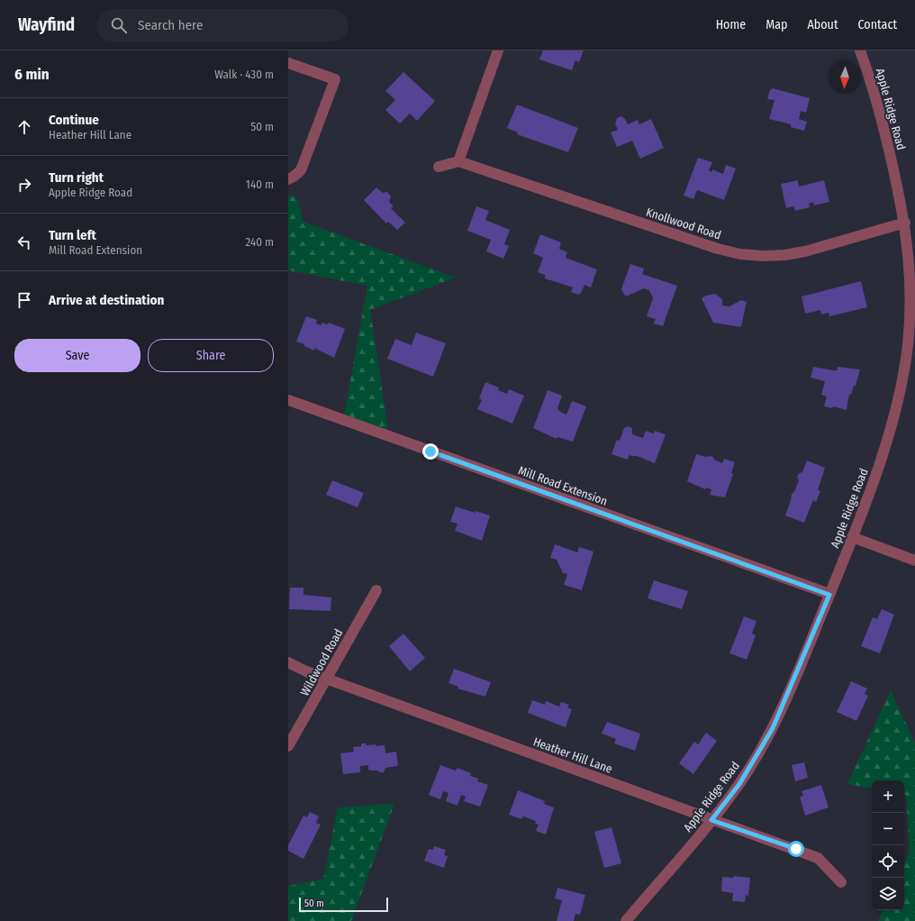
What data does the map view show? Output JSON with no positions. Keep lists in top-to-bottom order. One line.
{"streets":{"street":["Apple Ridge Road","Knollwood Road","Mill Road Extension","Wildwood Road","Heather Hill Lane"]},"crossings":[["Apple Ridge Road","Knollwood Road"],["Apple Ridge Road","Mill Road Extension"],["Apple Ridge Road","Heather Hill Lane"],["Wildwood Road","Heather Hill Lane"]],"scale_bar":"50 m","north":"bottom","page":{"header":"Wayfind","search":"Search here","nav":["Home","Map","About","Contact"],"heading":["6 min","Walk · 430 m"],"list":[["Continue","Heather Hill Lane","50 m"],["Turn right","Apple Ridge Road","140 m"],["Turn left","Mill Road Extension","240 m"],"Arrive at destination"],"buttons":["Save","Share"],"map_buttons":["+","−"],"scale":"50 m"}}
